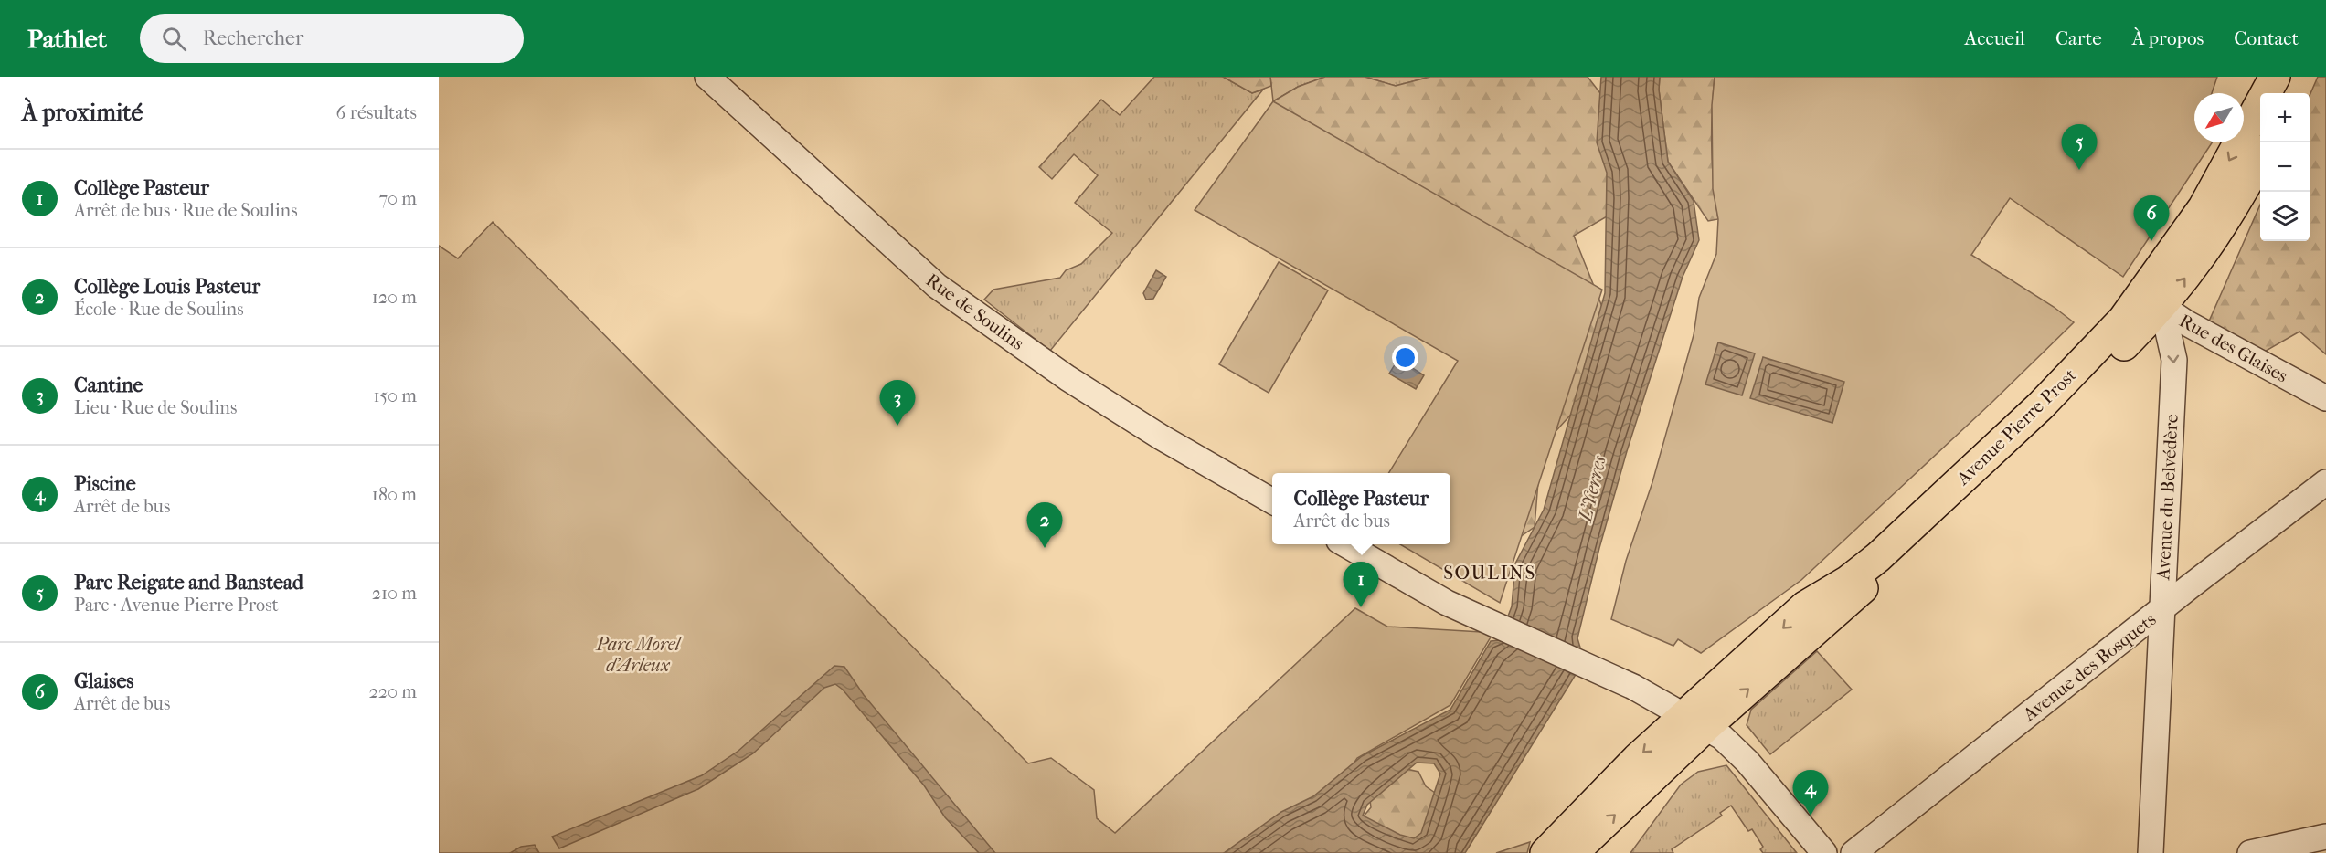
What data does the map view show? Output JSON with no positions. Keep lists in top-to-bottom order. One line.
{"streets":{"main road":["Avenue Pierre Prost"],"street":["Rue de Soulins","Rue des Glaises","Avenue du Belvédère","Avenue des Bosquets"]},"crossings":[["Rue des Glaises","Avenue Pierre Prost"],["Rue des Glaises","Avenue du Belvédère"],["Avenue Pierre Prost","Avenue du Belvédère"],["Avenue du Belvédère","Avenue des Bosquets"]],"one_way":["Avenue du Belvédère"],"districts":["SOULINS"],"water":["L'Yerres"],"parks":["Parc Morel d’Arleux"],"north":"bottom left","page":{"header":"Pathlet","search":"Rechercher","nav":["Accueil","Carte","À propos","Contact"],"heading":["À proximité","6 résultats"],"map_buttons":["+","−"],"pins":["5","6","3","2","1","4"],"list":[{"mark":"1","name":"Collège Pasteur","note":"Arrêt de bus · Rue de Soulins","value":"70 m"},{"mark":"2","name":"Collège Louis Pasteur","note":"École · Rue de Soulins","value":"120 m"},{"mark":"3","name":"Cantine","note":"Lieu · Rue de Soulins","value":"150 m"},{"mark":"4","name":"Piscine","note":"Arrêt de bus","value":"180 m"},{"mark":"5","name":"Parc Reigate and Banstead","note":"Parc · Avenue Pierre Prost","value":"210 m"},{"mark":"6","name":"Glaises","note":"Arrêt de bus","value":"220 m"}],"popup":["Collège Pasteur","Arrêt de bus"]}}
